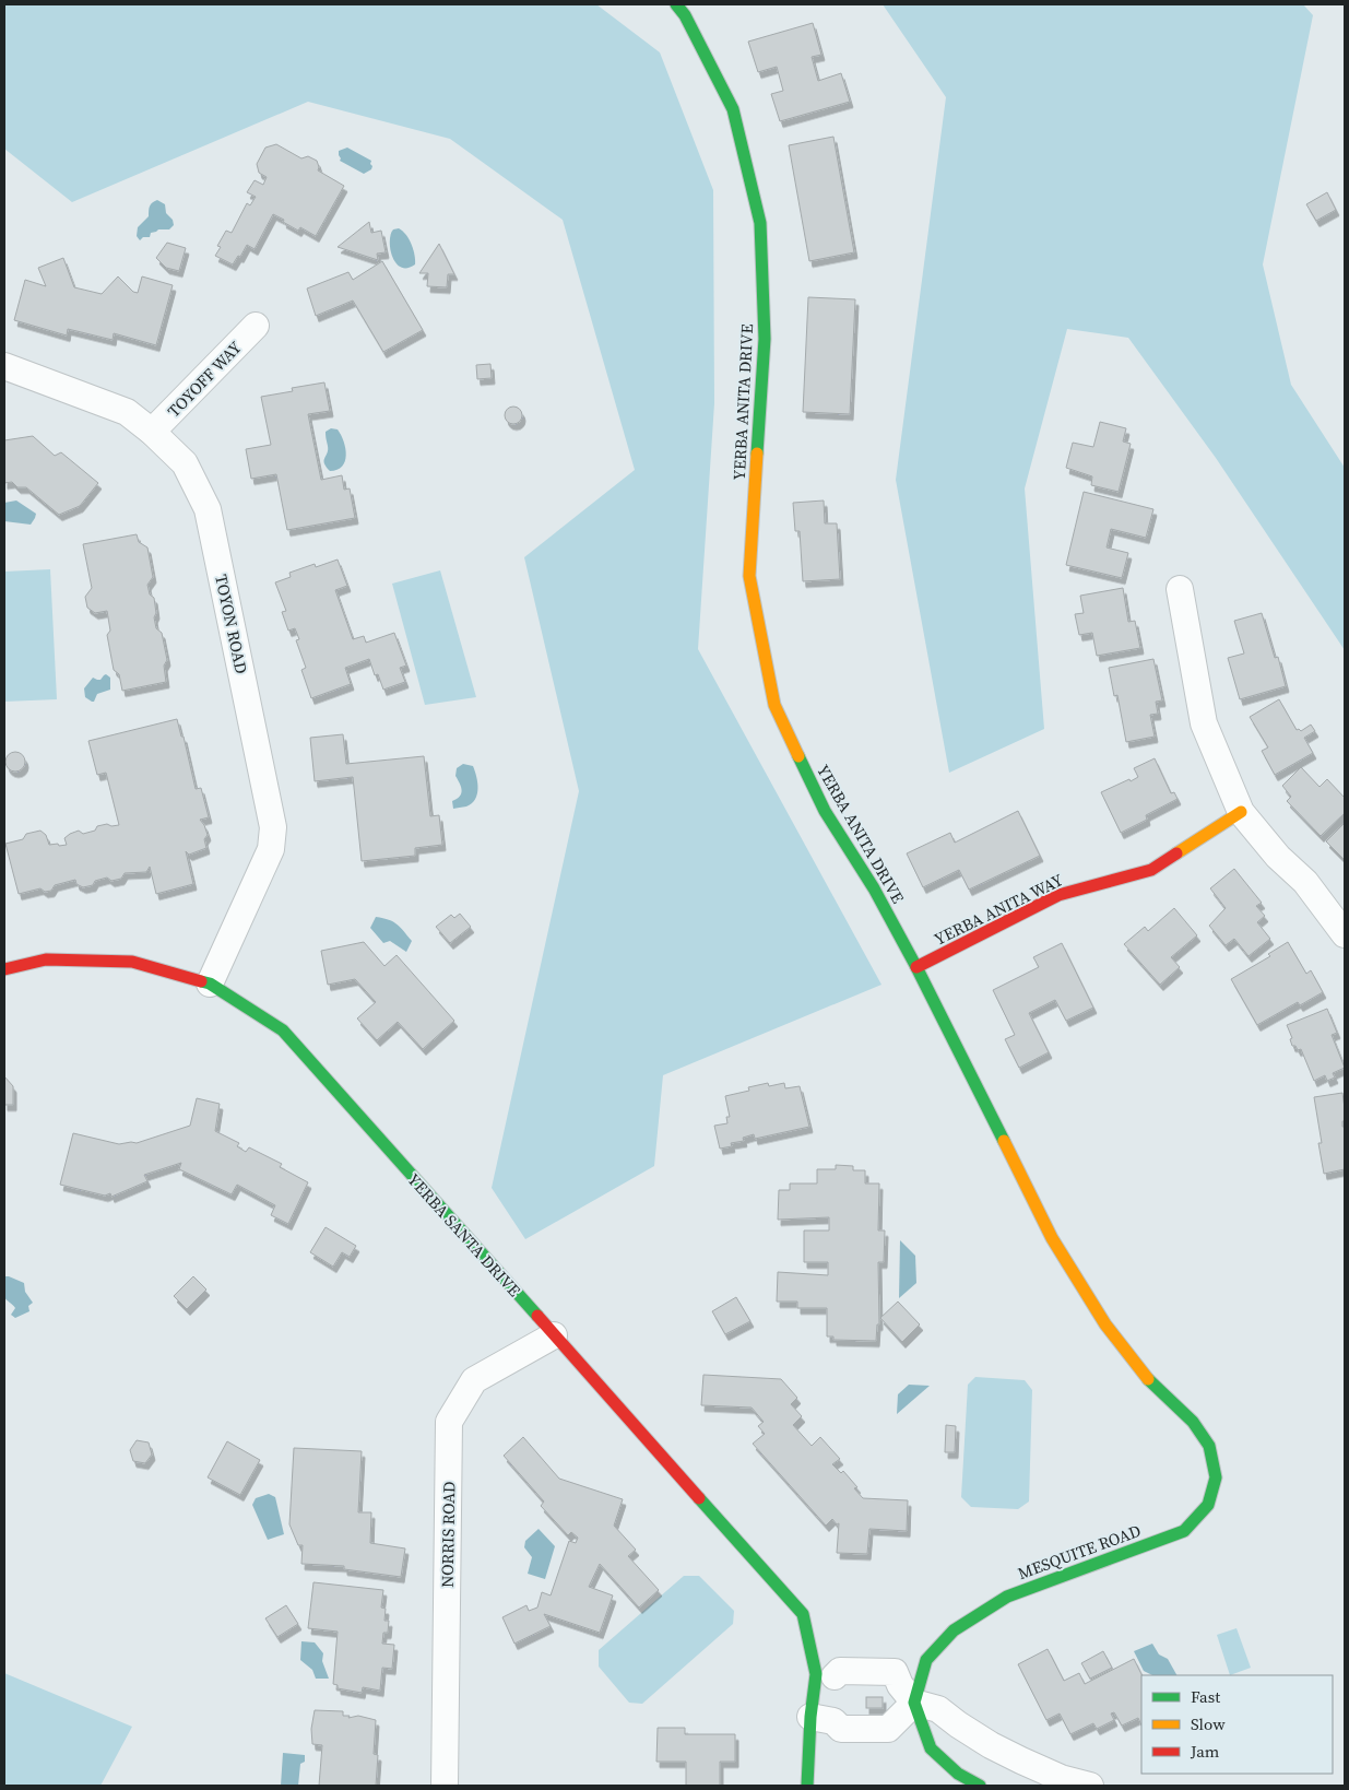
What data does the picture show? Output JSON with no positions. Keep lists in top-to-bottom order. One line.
{"streets":{"street":["TOYOFF WAY","YERBA ANITA DRIVE","TOYON ROAD","YERBA ANITA WAY","YERBA SANTA DRIVE","NORRIS ROAD","MESQUITE ROAD"]},"crossings":[["TOYOFF WAY","TOYON ROAD"],["YERBA ANITA DRIVE","YERBA ANITA WAY"],["YERBA ANITA DRIVE","MESQUITE ROAD"],["TOYON ROAD","YERBA SANTA DRIVE"],["YERBA SANTA DRIVE","NORRIS ROAD"]],"legend":["Fast","Slow","Jam"]}
